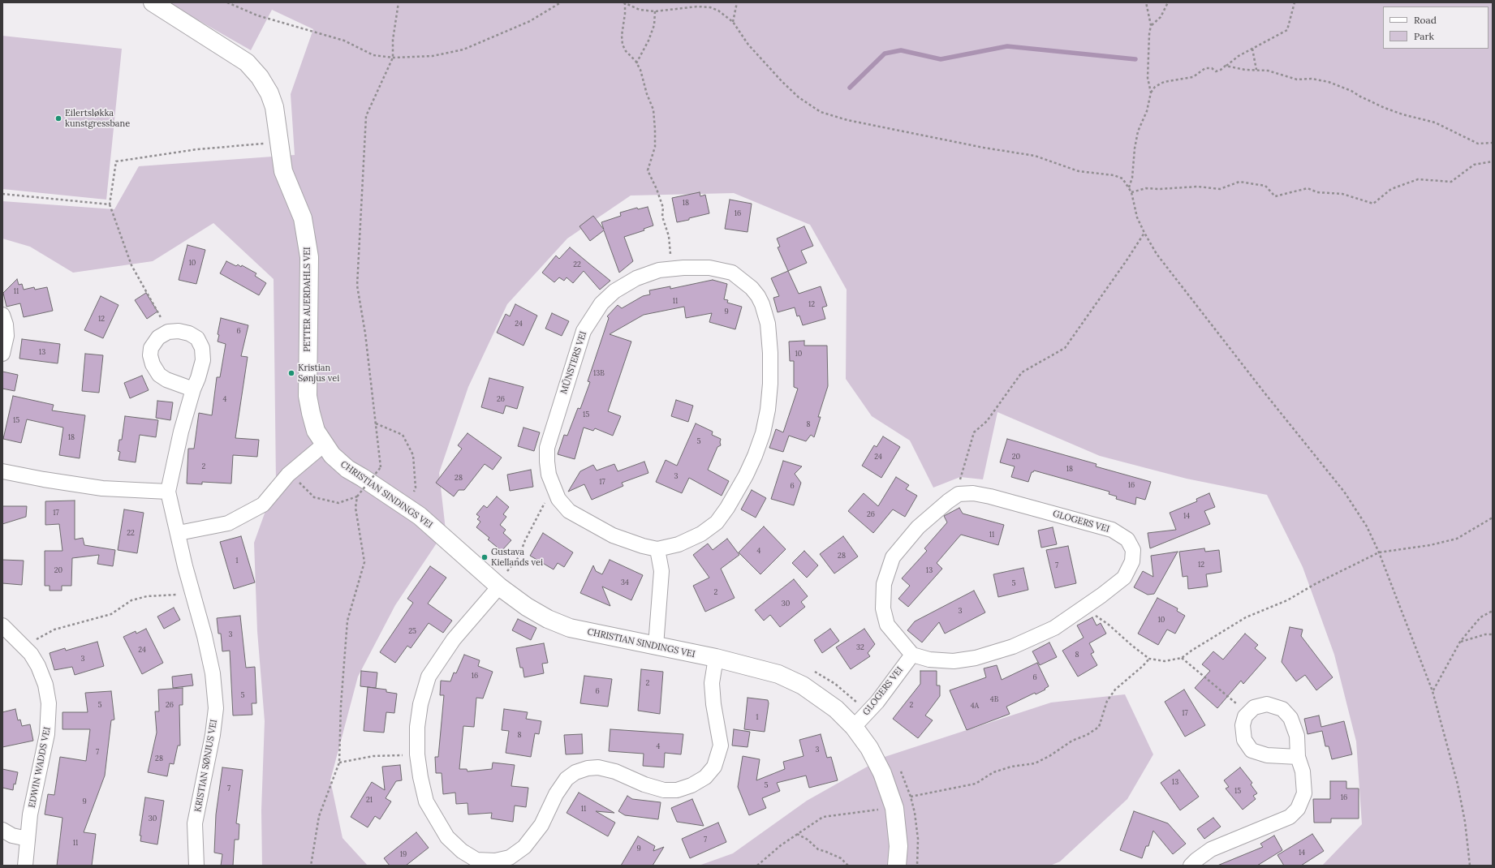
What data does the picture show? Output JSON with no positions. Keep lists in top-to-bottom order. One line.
{"streets":{"street":["PETTER AUERDAHLS VEI","MÜNSTERS VEI","CHRISTIAN SINDINGS VEI","GLOGERS VEI","KRISTIAN SØNJUS VEI","EDWIN WADDS VEI"]},"crossings":[["PETTER AUERDAHLS VEI","CHRISTIAN SINDINGS VEI"],["CHRISTIAN SINDINGS VEI","GLOGERS VEI"]],"places":["Eilertsløkka kunstgressbane","Kristian Sønjus vei","Gustava Kiellands vei"],"house_numbers":["18","16","10","22","11","11","12","9","12","24","6","13","10","13B","4","26","15","15","8","18","5","24","20","2","18","3","28","17","16","6","17","26","14","22","11","4","28","1","12","7","20","13","34","5","2","30","3","10","25","3","32","24","8","3","16","6","2","6","5","4B","5","26","2","4A","17","1","8","4","3","7","28","13","5","7","15","16","21","9","11","30","7","11","9","14","19"],"legend":["Road","Park"]}
